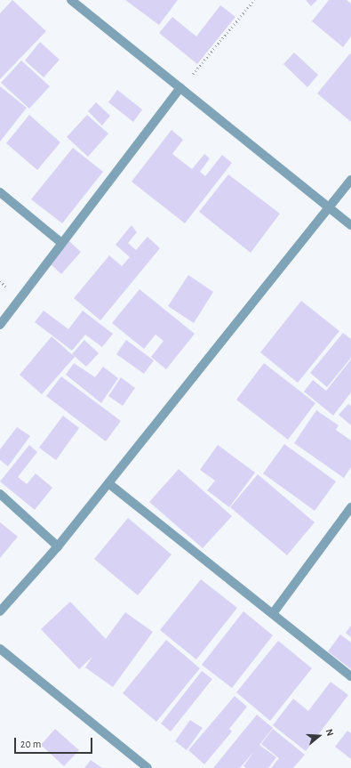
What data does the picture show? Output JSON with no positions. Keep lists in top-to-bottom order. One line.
{"scale_bar":"20 m","north":"right"}
